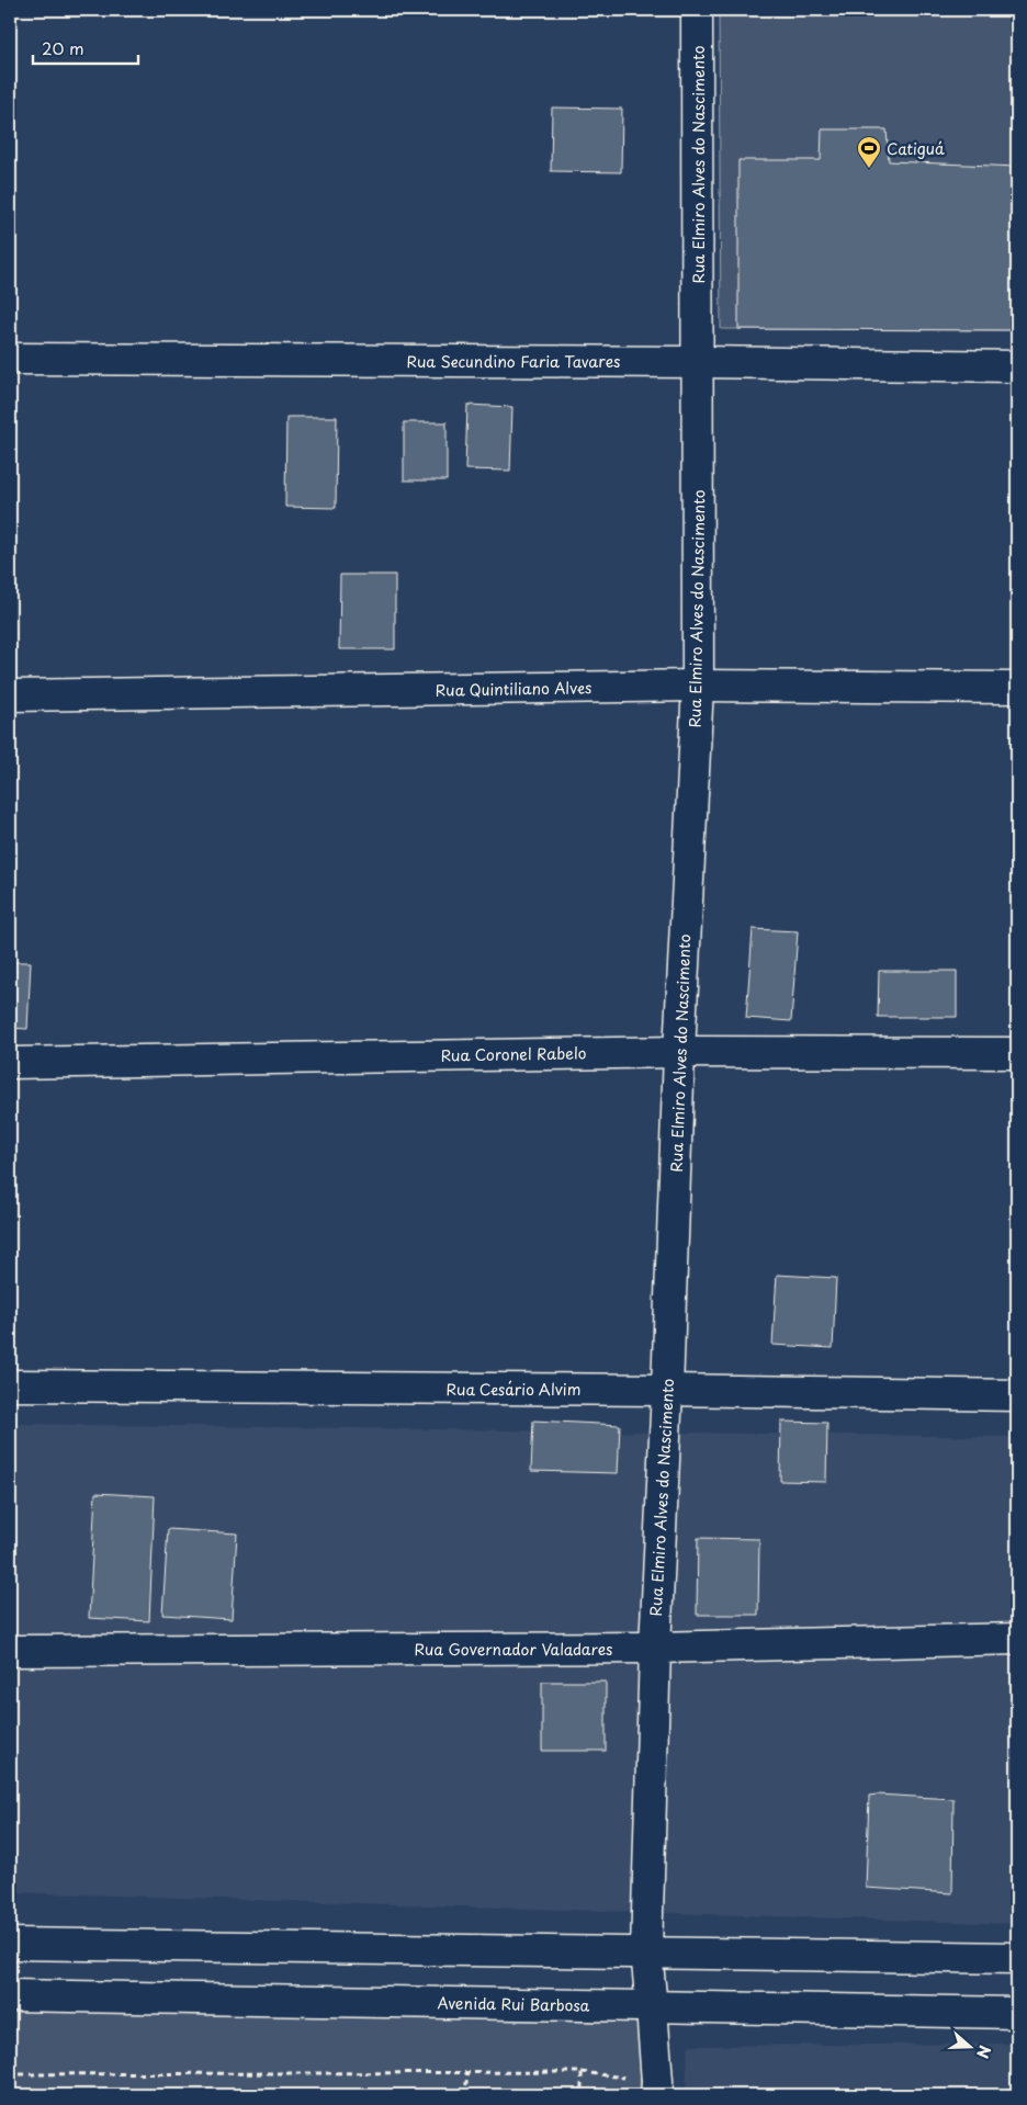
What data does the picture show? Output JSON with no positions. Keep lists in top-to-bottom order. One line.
{"streets":{"street":["Rua Elmiro Alves do Nascimento","Rua Secundino Faria Tavares","Rua Quintiliano Alves","Rua Coronel Rabelo","Rua Cesário Alvim","Rua Governador Valadares","Avenida Rui Barbosa"]},"crossings":[["Rua Elmiro Alves do Nascimento","Rua Secundino Faria Tavares"],["Rua Elmiro Alves do Nascimento","Rua Quintiliano Alves"],["Rua Elmiro Alves do Nascimento","Rua Coronel Rabelo"],["Rua Elmiro Alves do Nascimento","Rua Cesário Alvim"],["Rua Elmiro Alves do Nascimento","Rua Governador Valadares"],["Rua Elmiro Alves do Nascimento","Avenida Rui Barbosa"]],"places":{"sports":["Catiguá"]},"scale_bar":"20 m","north":"right"}
